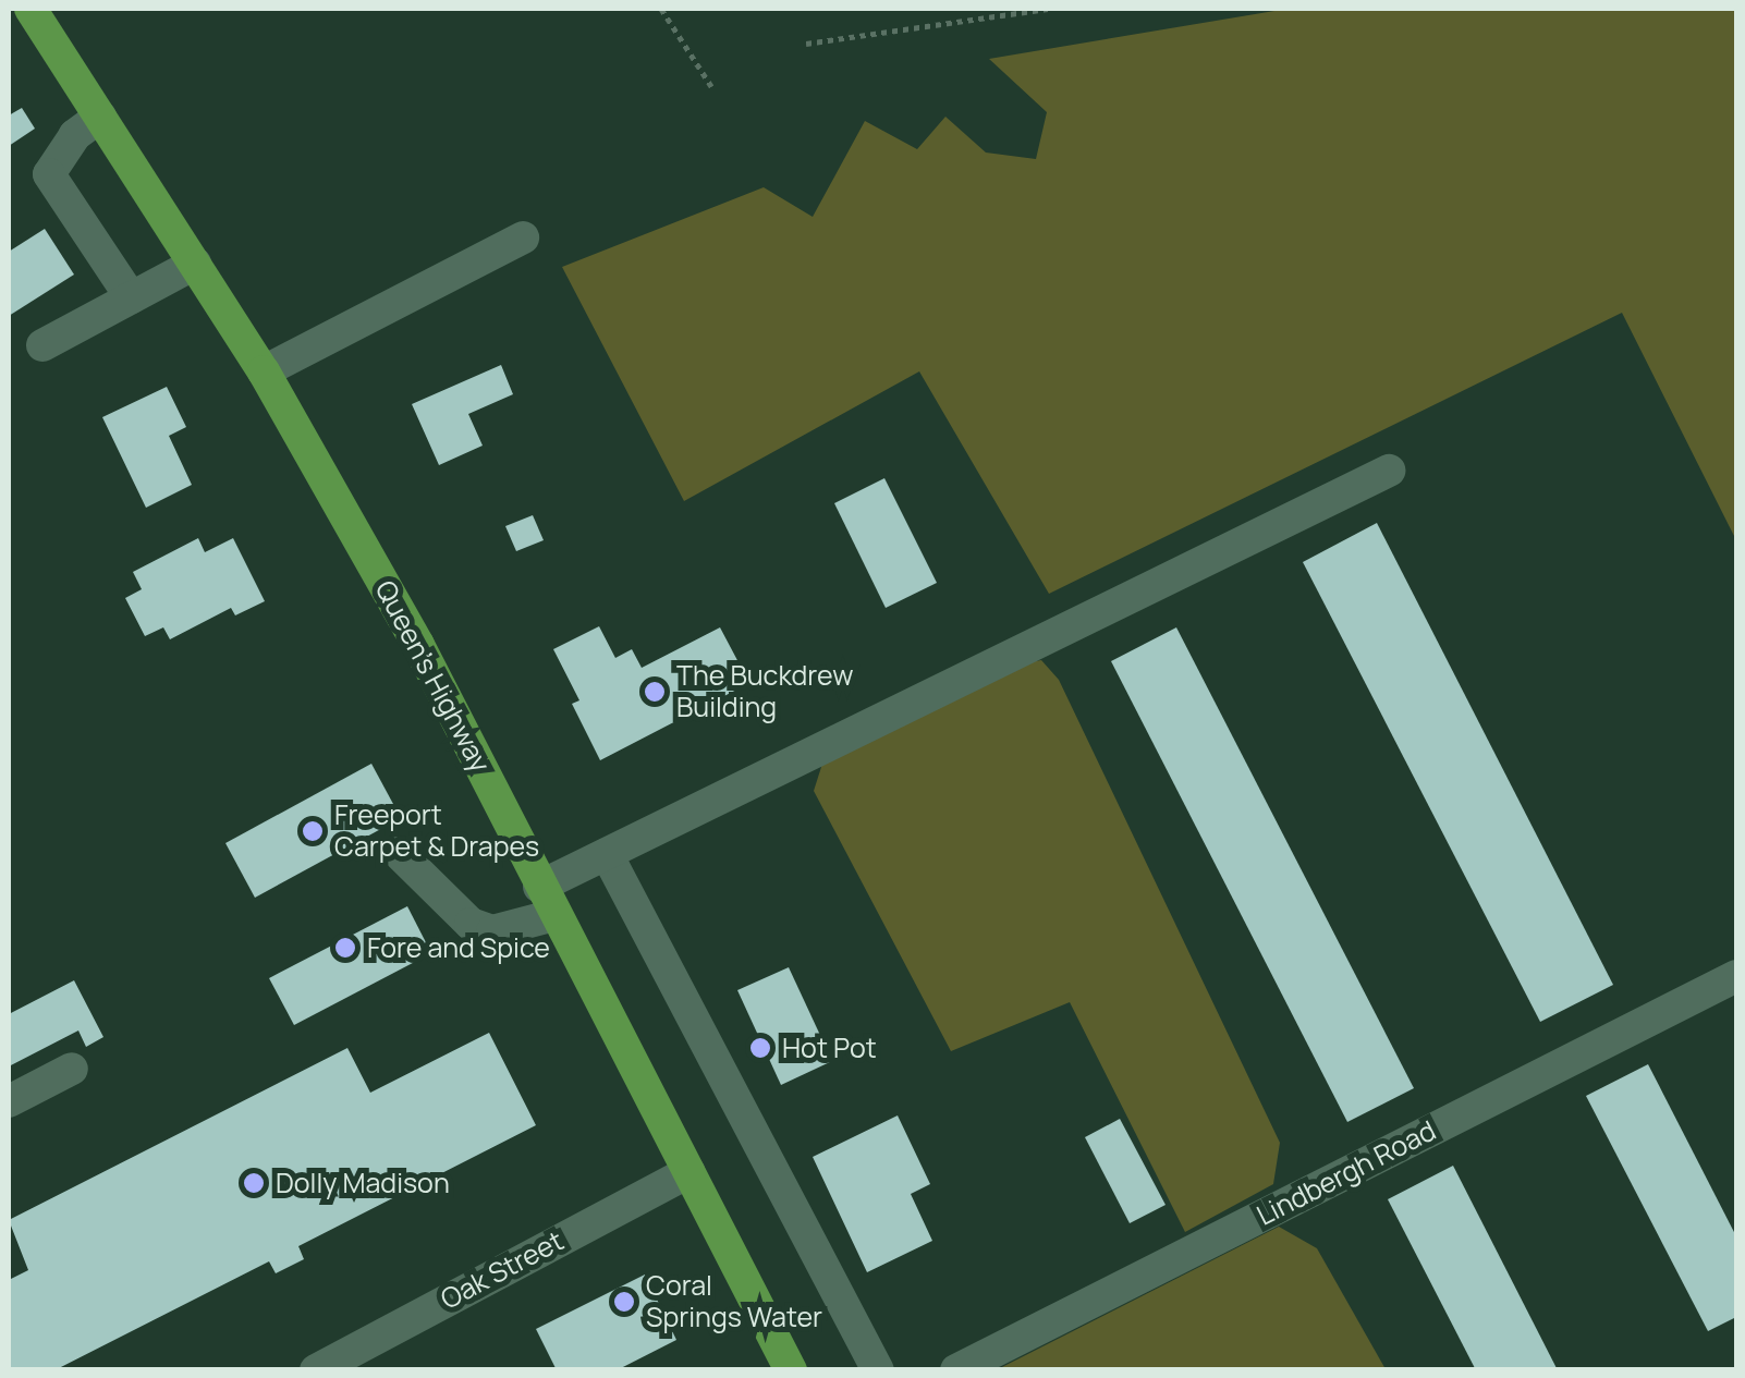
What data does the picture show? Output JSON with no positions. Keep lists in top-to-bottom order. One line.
{"streets":{"main road":["Queen's Highway"],"street":["Lindbergh Road","Oak Street"]},"crossings":[["Queen's Highway","Oak Street"]],"places":["The Buckdrew Building","Freeport Carpet & Drapes","Fore and Spice","Hot Pot","Dolly Madison","Coral Springs Water"]}
